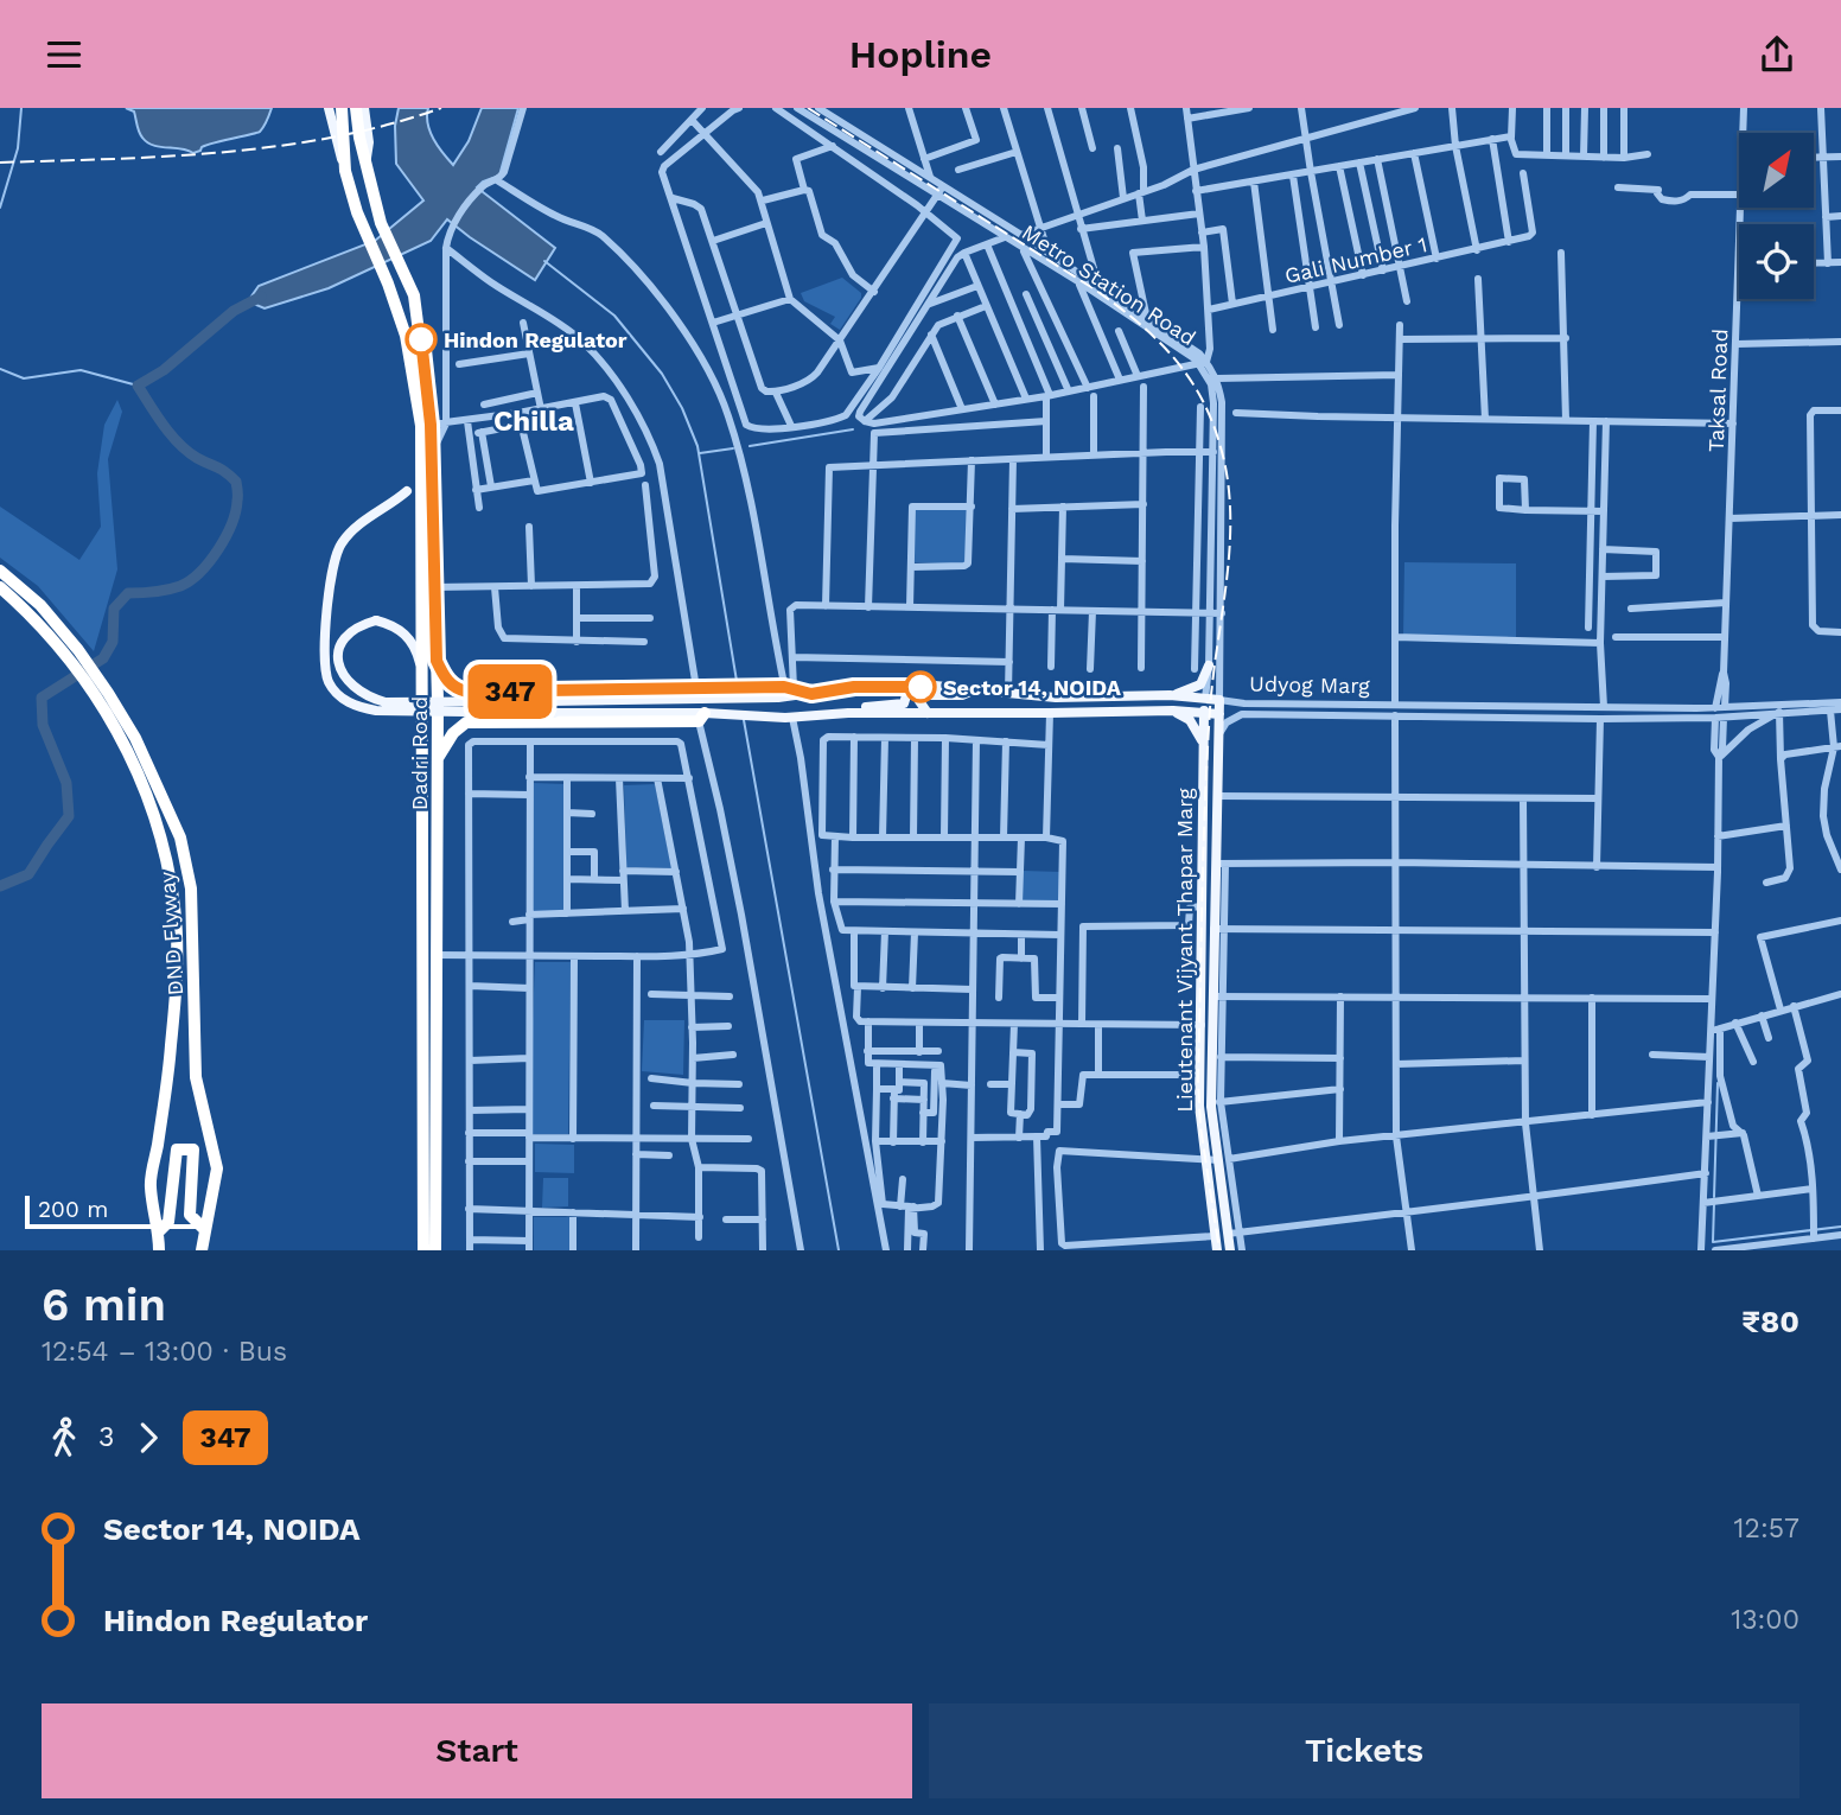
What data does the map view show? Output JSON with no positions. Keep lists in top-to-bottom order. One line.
{"streets":{"highway":["Dadri Road","DND Flyway"],"main road":["Udyog Marg","Lieutenant Vijyant Thapar Marg"],"street":["Gali Number 1","Metro Station Road","Taksal Road"]},"crossings":[["Metro Station Road","Udyog Marg"],["Metro Station Road","Lieutenant Vijyant Thapar Marg"],["Taksal Road","Udyog Marg"],["Udyog Marg","Lieutenant Vijyant Thapar Marg"]],"districts":["Chilla"],"places":["Hindon Regulator","Sector 14, NOIDA"],"lines":["bus line 347"],"scale_bar":"200 m","north":"top right","page":{"header":"Hopline","on_map":"347","scale":"200 m","heading":["6 min","12:54 – 13:00 · Bus","₹80"],"legs":["3","347"],"list":[{"name":"Sector 14, NOIDA","value":"12:57"},{"name":"Hindon Regulator","value":"13:00"}],"buttons":["Start","Tickets"]}}
